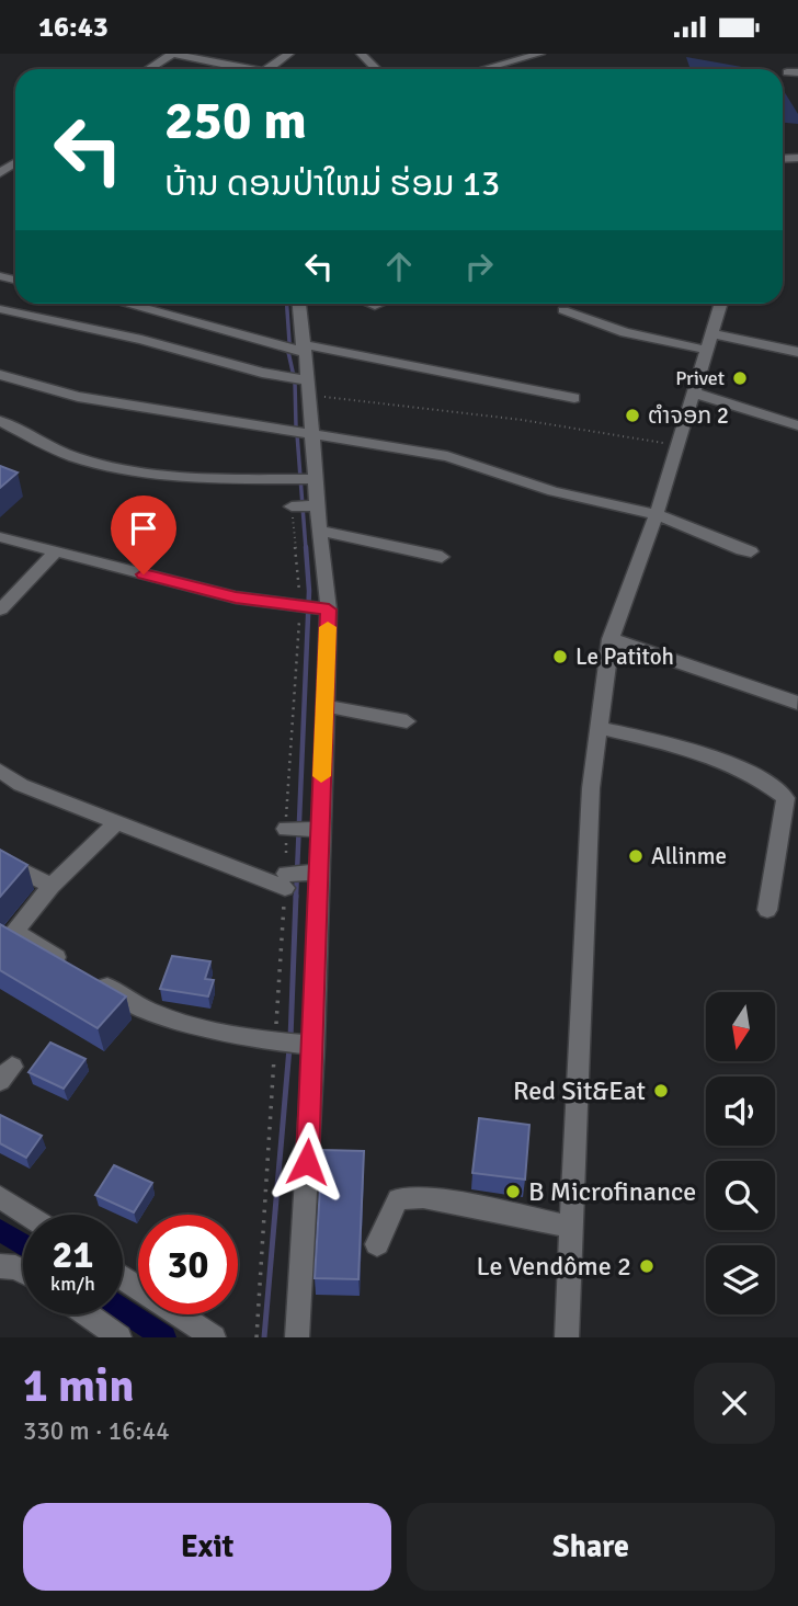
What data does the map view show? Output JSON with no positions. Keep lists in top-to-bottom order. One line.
{"places":["Privet","ຕຳຈອກ 2","Le Patitoh","Allinme","Red Sit&Eat","B Microfinance","Le Vendôme 2"],"north":"bottom","page":{"status":"16:43","turn":["250 m","ບ້ານ ດອນປ່າໃຫມ່ ຮ່ອມ 13"],"speed":"21 km/h","limit":"30","heading":["1 min","330 m · 16:44"],"buttons":["Exit","Share"]}}
